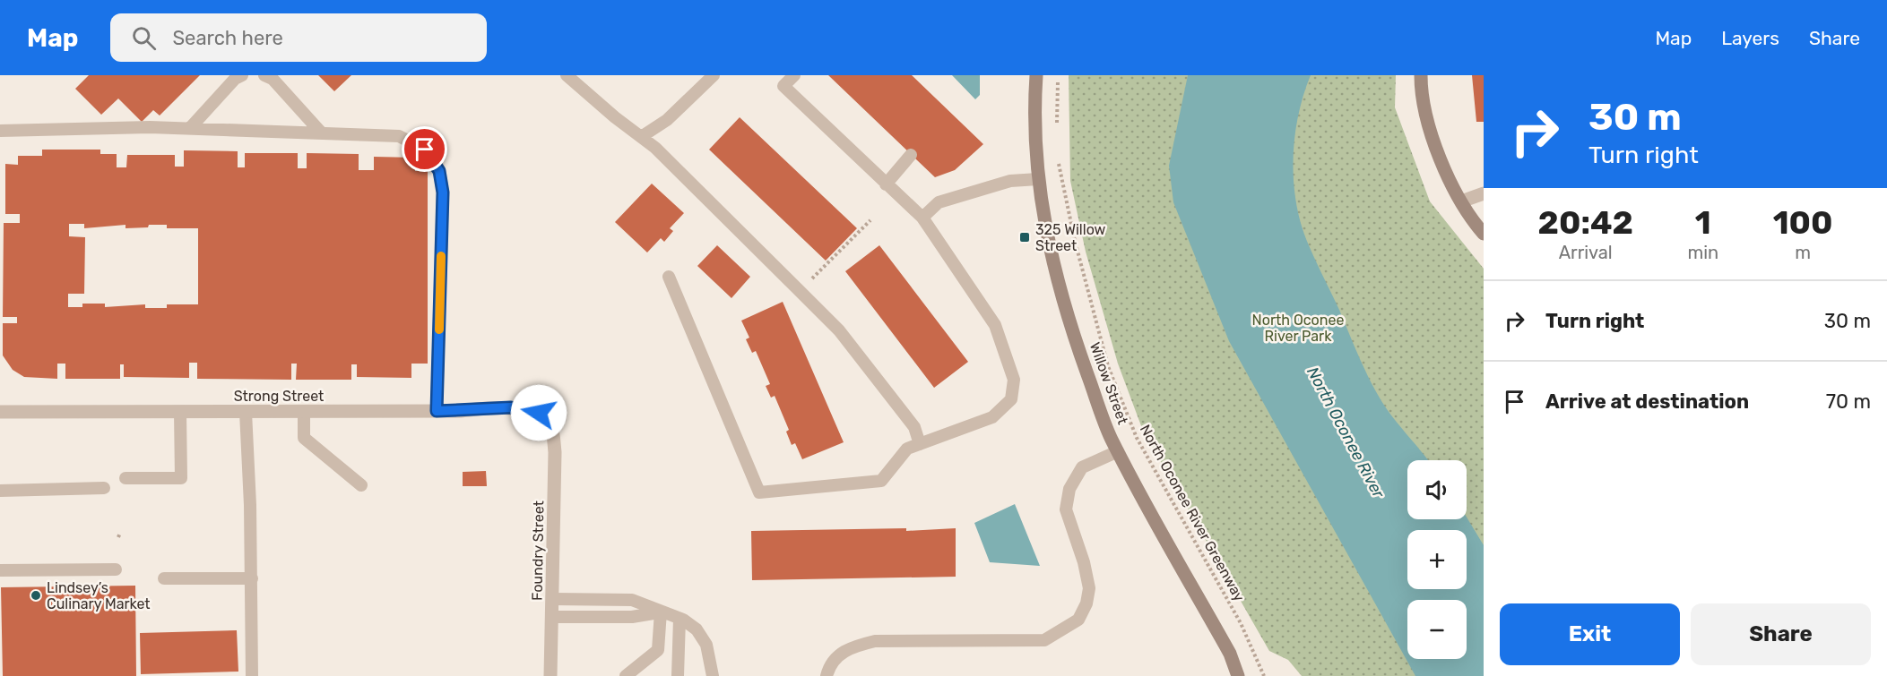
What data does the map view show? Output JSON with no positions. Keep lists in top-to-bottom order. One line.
{"streets":{"street":["Willow Street","Strong Street","Foundry Street"],"path":["North Oconee River Greenway"]},"crossings":[["Strong Street","Foundry Street"]],"water":["North Oconee River"],"parks":["North Oconee River Park"],"places":{"transit":["325 Willow Street"],"other":["Lindsey’s Culinary Market"]},"page":{"header":"Map","search":"Search here","nav":["Map","Layers","Share"],"turn":["30 m","Turn right"],"eta":["20:42","Arrival","1","min","100","m"],"list":[{"name":"Turn right","value":"30 m"},{"name":"Arrive at destination","value":"70 m"}],"map_buttons":["+","−"],"buttons":["Exit","Share"]}}
